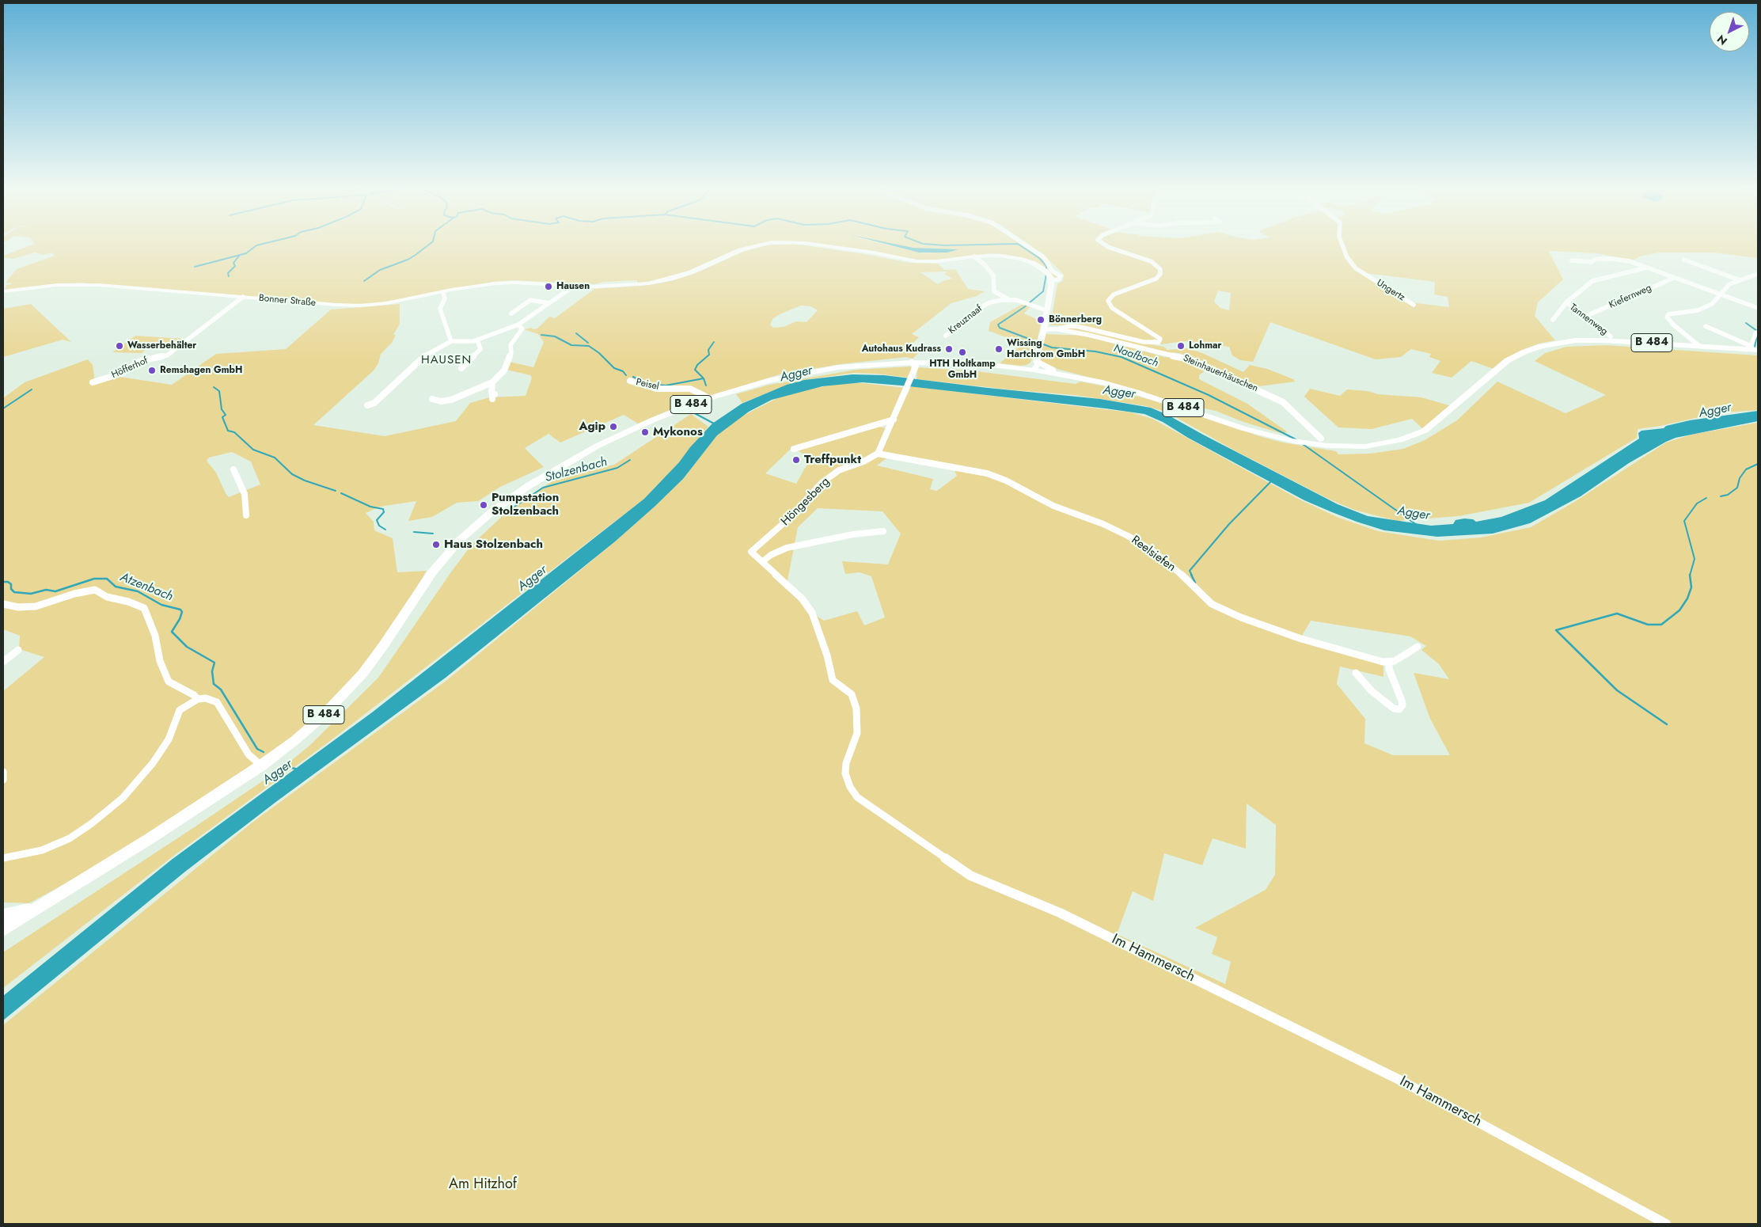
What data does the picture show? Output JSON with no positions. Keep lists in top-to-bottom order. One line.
{"streets":{"main road":["B 484"],"street":["Ungertz","Kiefernweg","Bonner Straße","Kreuznaaf","Tannenweg","Höfferhof","Steinhauerhäuschen","Peisel","Höngesberg","Reelsiefen","Im Hammersch"]},"crossings":[["Kiefernweg","Tannenweg"],["Bonner Straße","Kreuznaaf"],["Bonner Straße","Höfferhof"],["B 484","Steinhauerhäuschen"],["B 484","Peisel"],["Höngesberg","Reelsiefen"],["Höngesberg","Im Hammersch"]],"districts":["HAUSEN"],"water":["Naafbach","Agger","Stolzenbach","Atzenbach"],"parks":["Am Hitzhof"],"places":["Hausen","Bönnerberg","Wasserbehälter","Lohmar","Autohaus Kudrass","Wissing Hartchrom GmbH","HTH Holtkamp GmbH","Remshagen GmbH","Agip","Mykonos","Treffpunkt","Pumpstation Stolzenbach","Haus Stolzenbach"],"north":"bottom left"}
